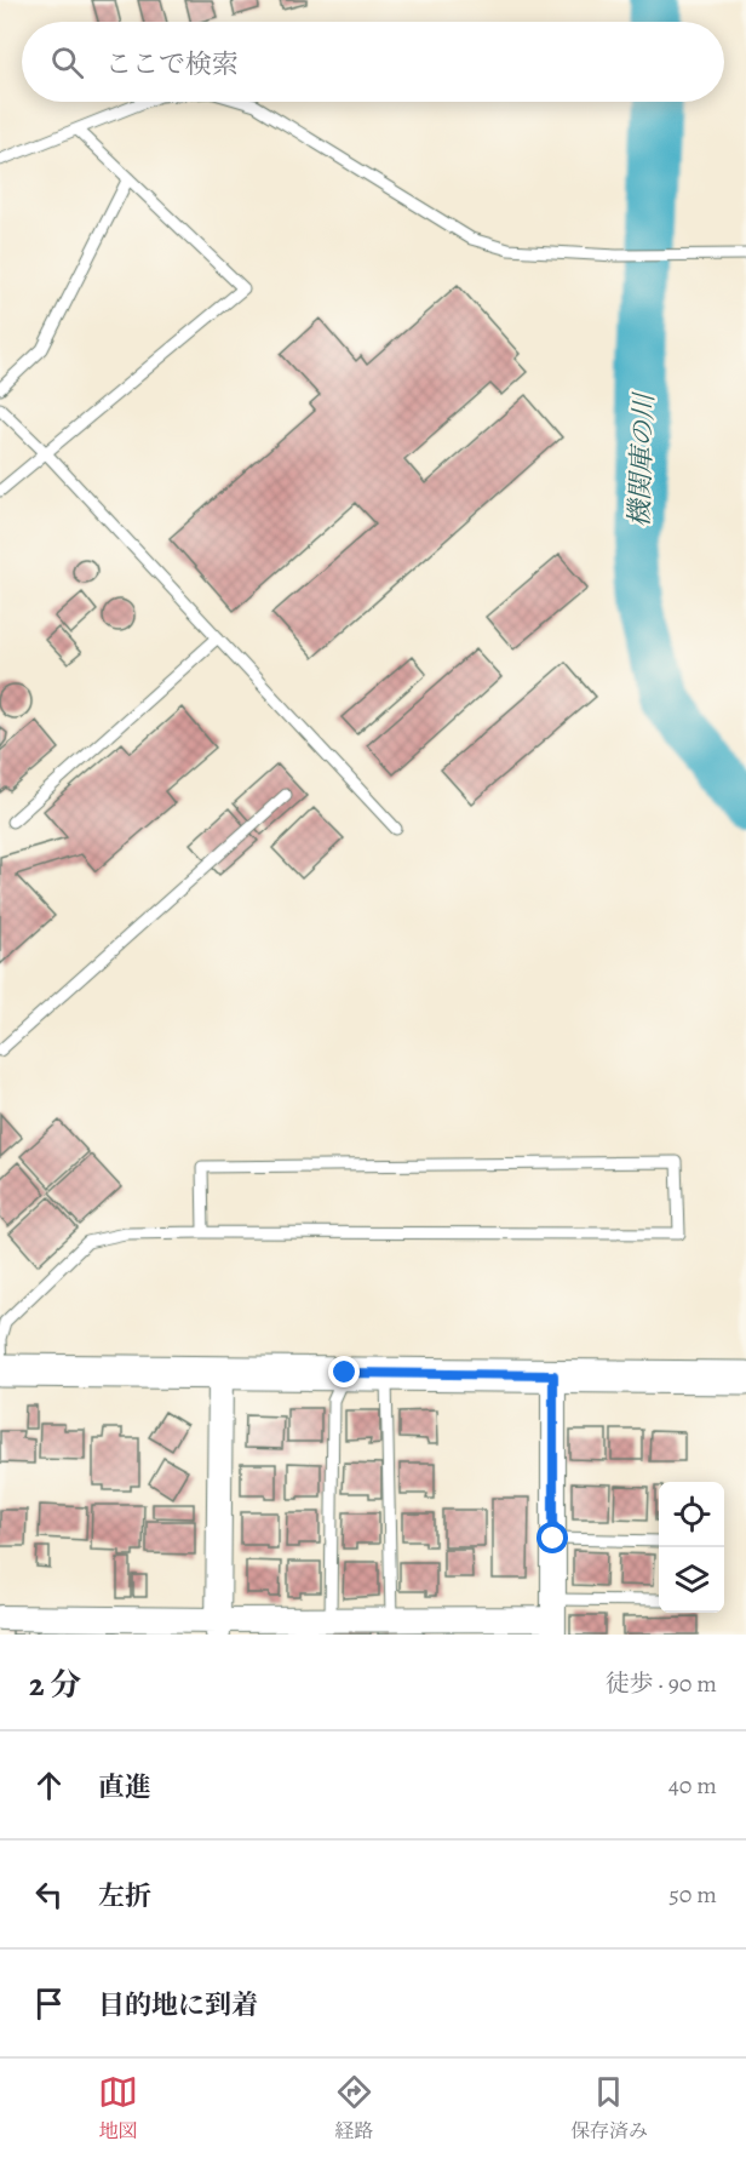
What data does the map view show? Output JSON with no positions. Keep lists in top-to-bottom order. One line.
{"water":["機関庫の川"],"page":{"search":"ここで検索","heading":["2 分","徒歩 · 90 m"],"list":[["直進","40 m"],["左折","50 m"],"目的地に到着"],"nav":["地図","経路","保存済み"]}}
